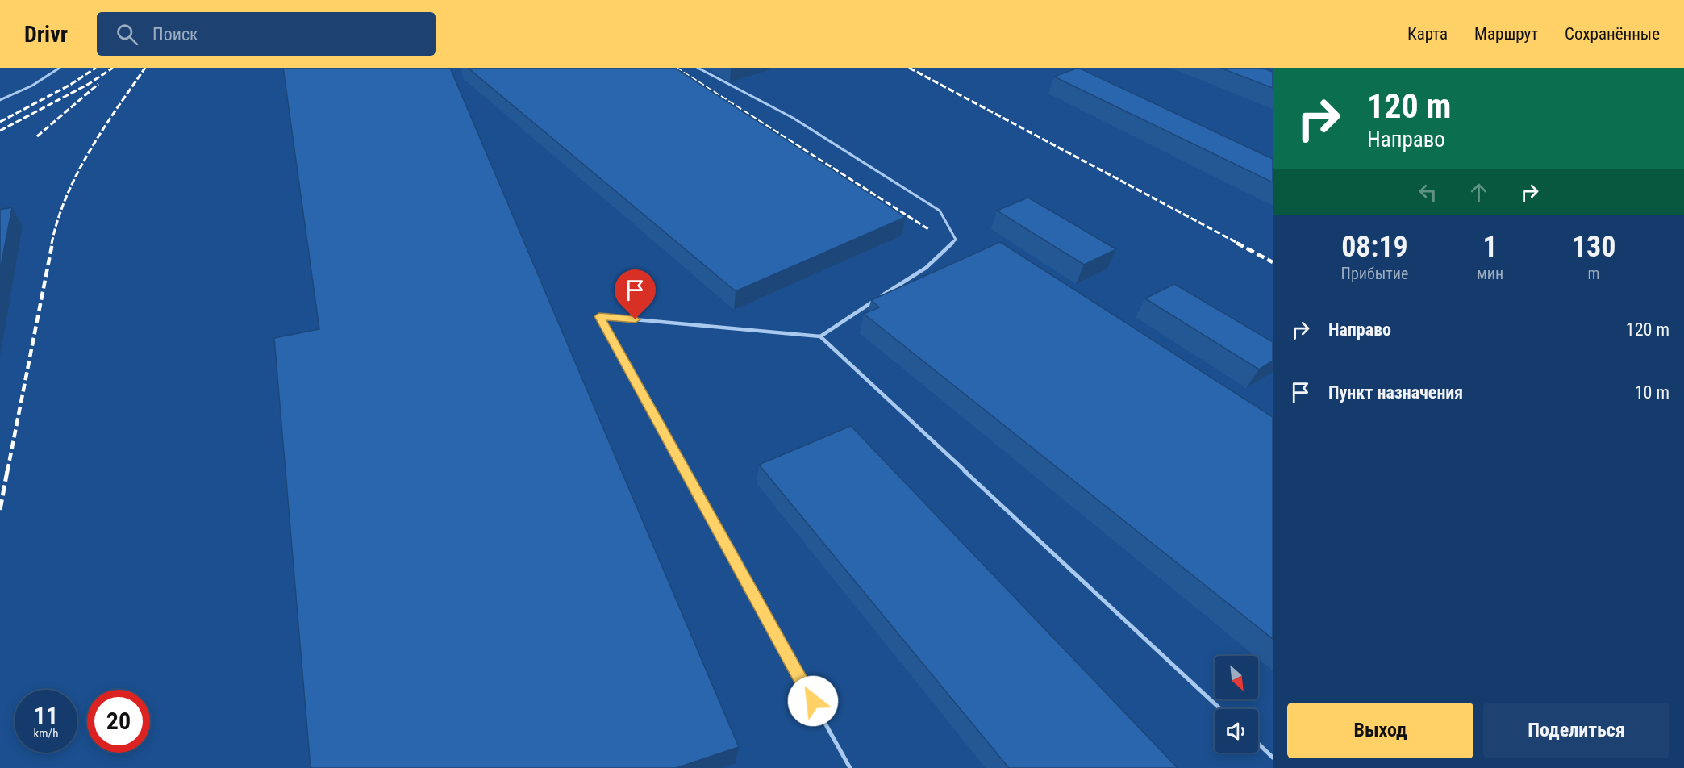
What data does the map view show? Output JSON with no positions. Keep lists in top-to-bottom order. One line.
{"north":"bottom right","page":{"header":"Drivr","search":"Поиск","nav":["Карта","Маршрут","Сохранённые"],"turn":["120 m","Направо"],"eta":["08:19","Прибытие","1","мин","130","m"],"list":[{"name":"Направо","value":"120 m"},{"name":"Пункт назначения","value":"10 m"}],"speed":"11 km/h","limit":"20","buttons":["Выход","Поделиться"]}}
